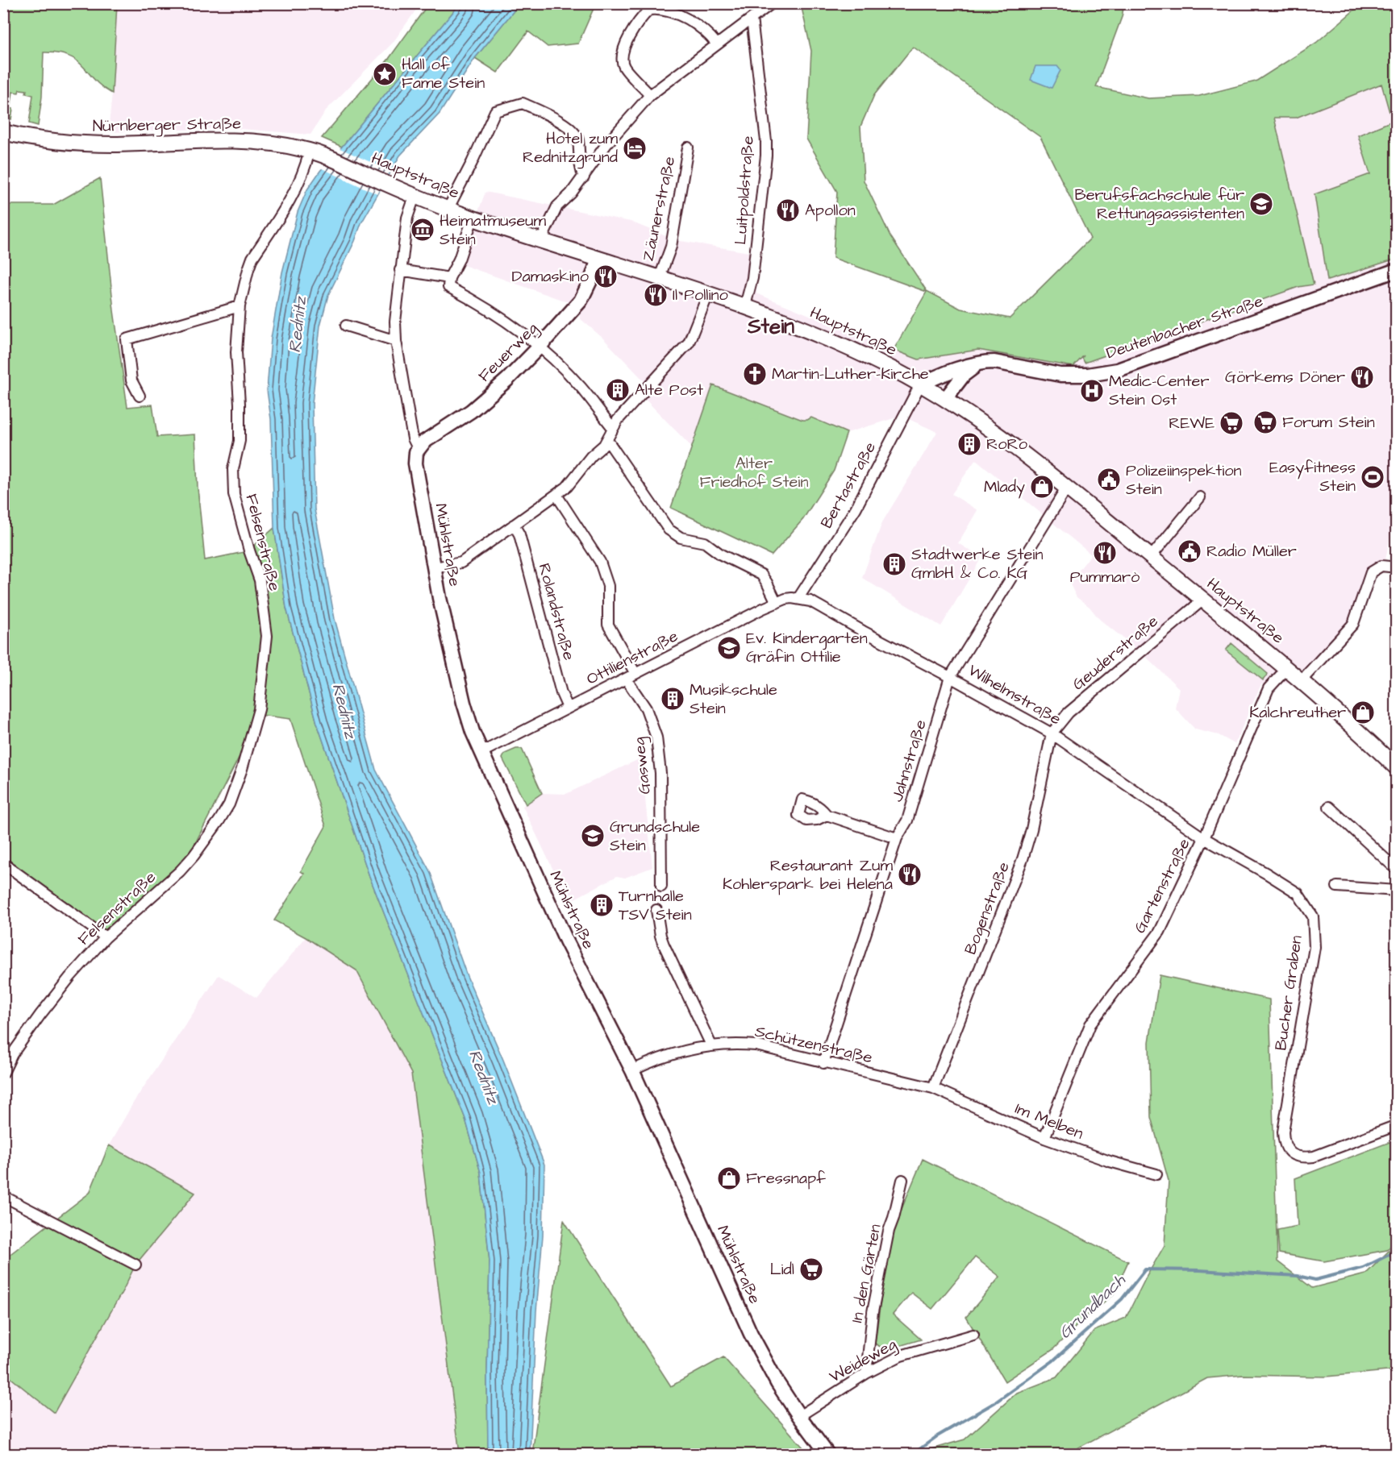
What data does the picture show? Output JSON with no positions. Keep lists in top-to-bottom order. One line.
{"streets":{"main road":["Nürnberger Straße","Hauptstraße"],"street":["Luitpoldstraße","Zäunerstraße","Deutenbacher Straße","Feuerweg","Bertastraße","Felsenstraße","Mühlstraße","Rolandstraße","Geuderstraße","Ottilienstraße","Wilhelmstraße","Jahnstraße","Gasweg","Gartenstraße","Bogenstraße","Bucher Graben","Schützenstraße","Im Melben","In den Gärten","Weideweg"]},"crossings":[["Nürnberger Straße","Hauptstraße"],["Nürnberger Straße","Felsenstraße"],["Hauptstraße","Luitpoldstraße"],["Hauptstraße","Zäunerstraße"],["Hauptstraße","Deutenbacher Straße"],["Hauptstraße","Feuerweg"],["Hauptstraße","Bertastraße"],["Hauptstraße","Mühlstraße"],["Hauptstraße","Geuderstraße"],["Hauptstraße","Jahnstraße"],["Hauptstraße","Gartenstraße"],["Deutenbacher Straße","Bertastraße"],["Feuerweg","Mühlstraße"],["Bertastraße","Ottilienstraße"],["Bertastraße","Wilhelmstraße"],["Mühlstraße","Ottilienstraße"],["Mühlstraße","Schützenstraße"],["Mühlstraße","Weideweg"],["Rolandstraße","Ottilienstraße"],["Geuderstraße","Wilhelmstraße"],["Geuderstraße","Bogenstraße"],["Ottilienstraße","Wilhelmstraße"],["Ottilienstraße","Gasweg"],["Wilhelmstraße","Jahnstraße"],["Wilhelmstraße","Gartenstraße"],["Wilhelmstraße","Bogenstraße"],["Wilhelmstraße","Bucher Graben"],["Jahnstraße","Schützenstraße"],["Gartenstraße","Bucher Graben"],["Gartenstraße","Im Melben"],["Bogenstraße","Schützenstraße"],["Bogenstraße","Im Melben"],["Schützenstraße","Im Melben"],["In den Gärten","Weideweg"]],"districts":["Stein"],"water":["Rednitz","Grundbach"],"parks":["Alter Friedhof Stein"],"places":{"place":["Hall of Fame Stein"],"hotel":["Hotel zum Rednitzgrund"],"school or university":["Berufsfachschule für Rettungsassistenten","Ev. Kindergarten Gräfin Ottilie","Grundschule Stein"],"restaurant":["Apollon","Damaskino","Il Pollino","Görkems Döner","Pummarò","Restaurant Zum Kohlerspark bei Helena"],"museum":["Heimatmuseum Stein"],"church":["Martin-Luther-Kirche"],"building":["Alte Post","RoRo","Stadtwerke Stein GmbH & Co. KG","Musikschule Stein","Turnhalle TSV Stein"],"hospital":["Medic-Center Stein Ost"],"supermarket":["Forum Stein","REWE","Lidl"],"sports":["Easyfitness Stein"],"public building":["Polizeiinspektion Stein","Radio Müller"],"shop":["Mlady","Kalchreuther","Fressnapf"]}}
